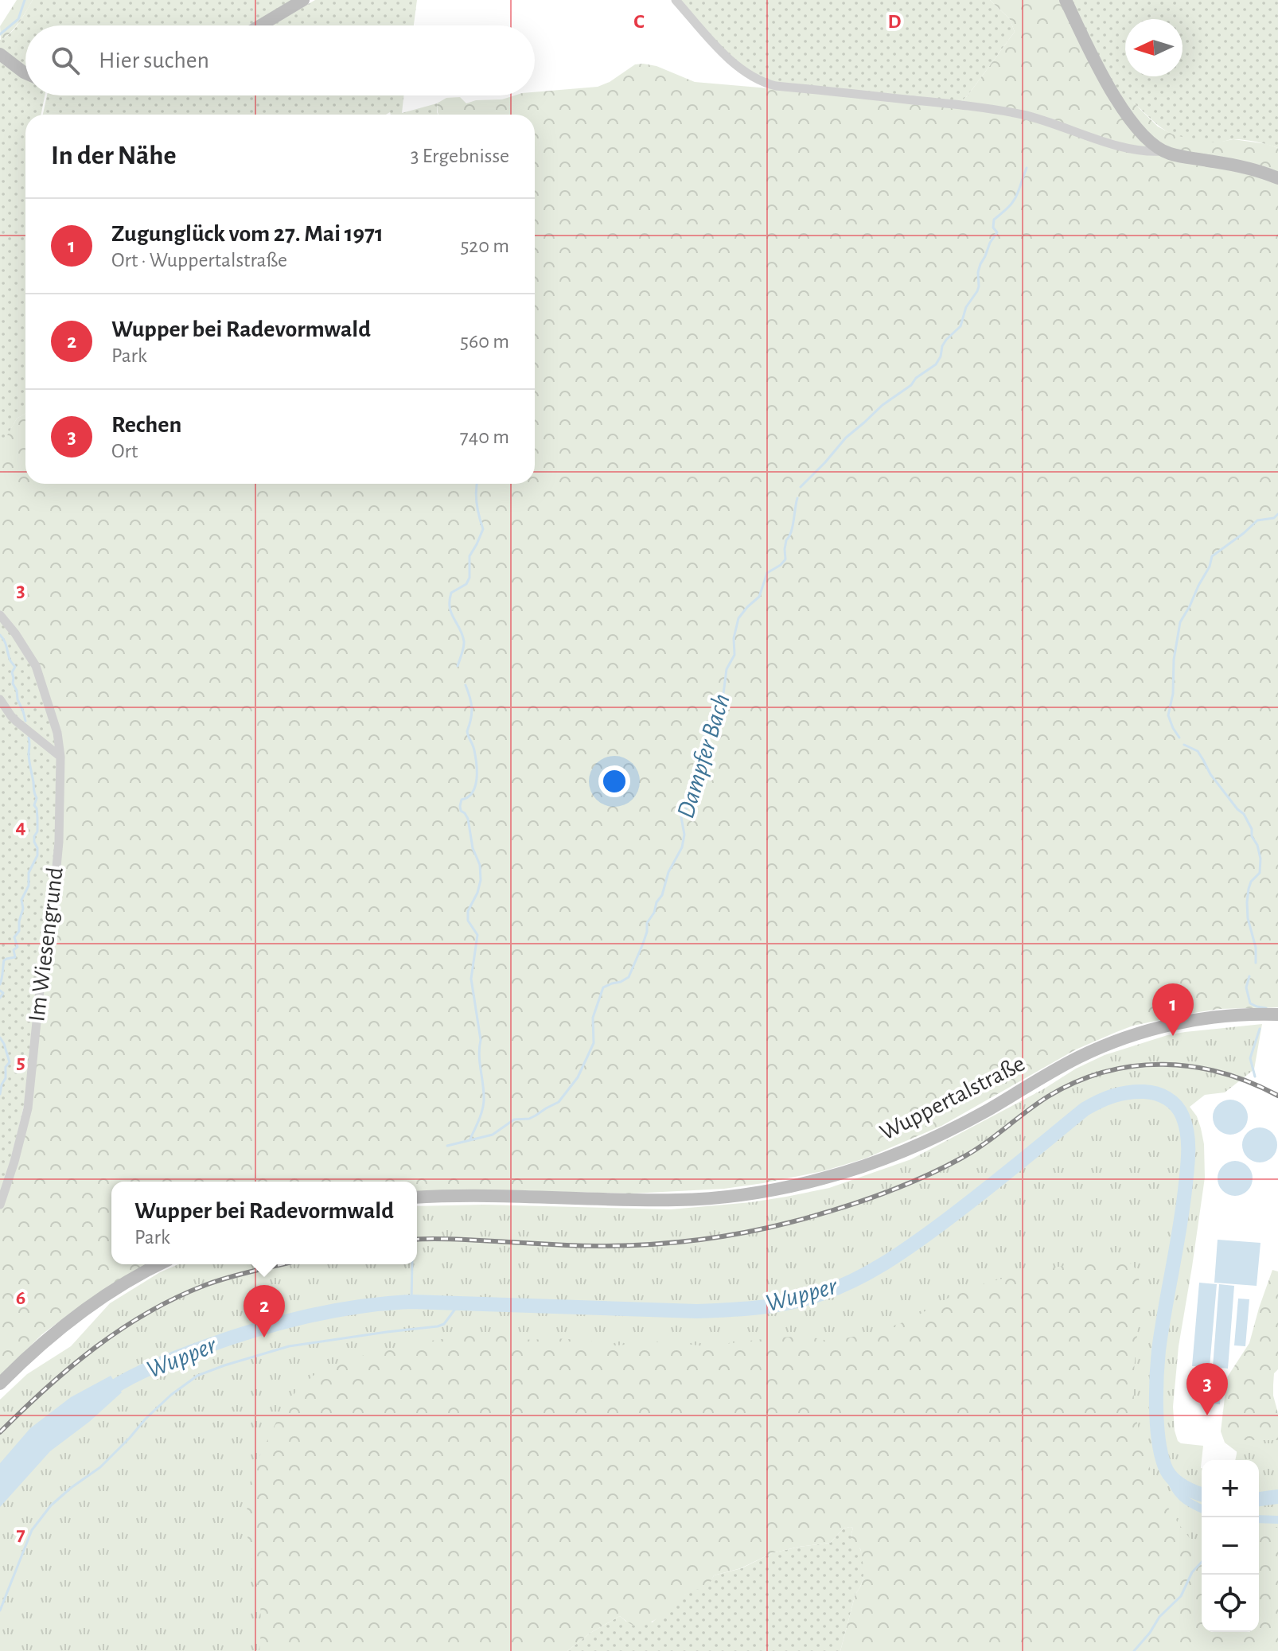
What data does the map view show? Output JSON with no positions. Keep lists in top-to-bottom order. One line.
{"streets":{"main road":["Wuppertalstraße"],"street":["Im Wiesengrund"]},"water":["Dampfer Bach","Wupper"],"north":"left","page":{"search":"Hier suchen","heading":["In der Nähe","3 Ergebnisse"],"list":[{"mark":"1","name":"Zugunglück vom 27. Mai 1971","note":"Ort · Wuppertalstraße","value":"520 m"},{"mark":"2","name":"Wupper bei Radevormwald","note":"Park","value":"560 m"},{"mark":"3","name":"Rechen","note":"Ort","value":"740 m"}],"pins":["1","2","3"],"popup":["Wupper bei Radevormwald","Park"],"map_buttons":["+","−"]},"grid":{"columns":["C","D"],"rows":["3","4","5","6","7"]}}
